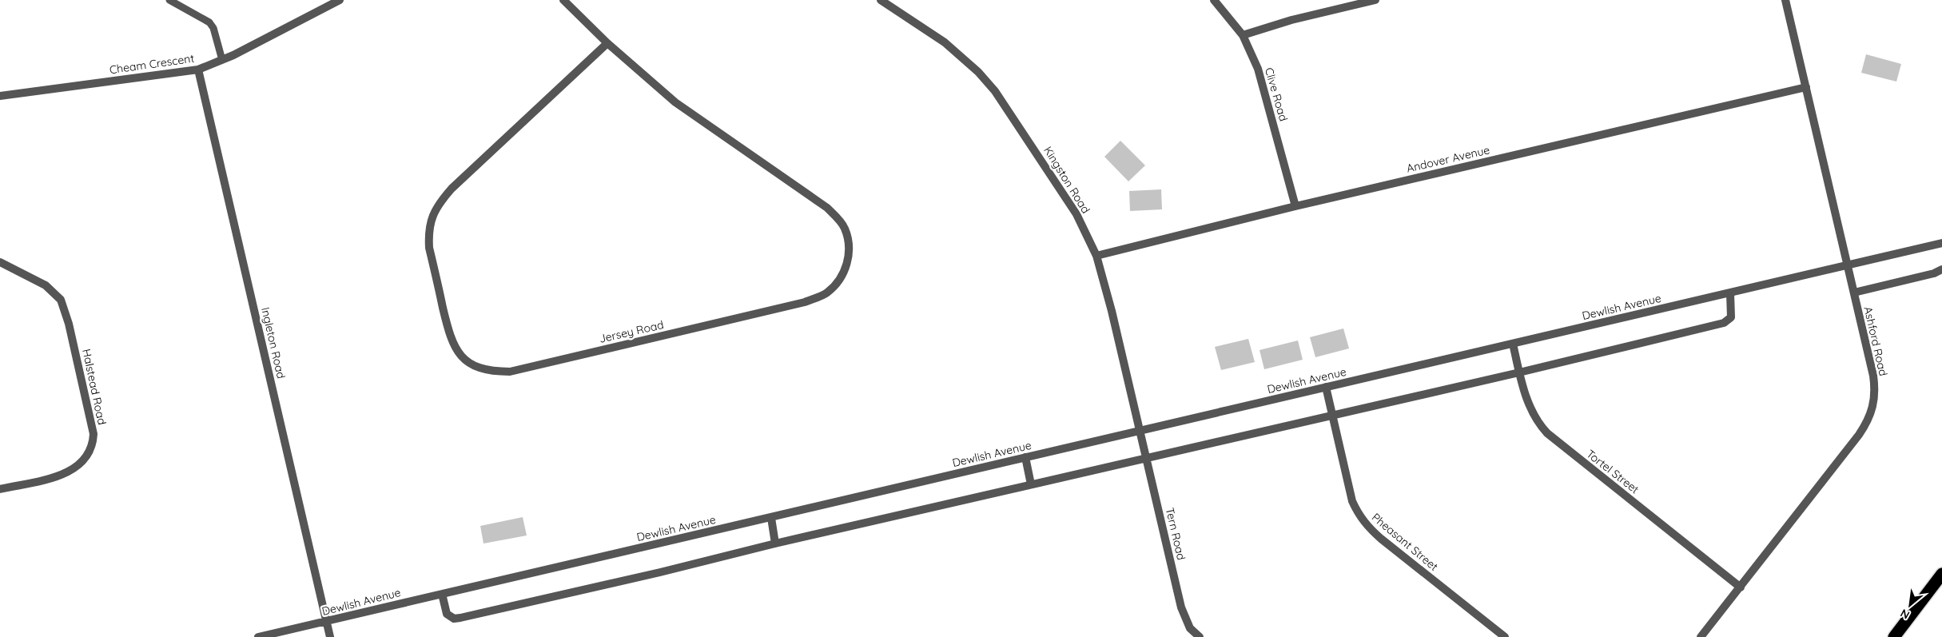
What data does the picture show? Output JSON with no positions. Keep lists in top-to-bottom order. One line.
{"streets":{"street":["Cheam Crescent","Clive Road","Andover Avenue","Kingston Road","Dewlish Avenue","Jersey Road","Ashford Road","Ingleton Road","Halstead Road","Tortel Street","Tern Road","Pheasant Street"]},"crossings":[["Cheam Crescent","Ingleton Road"],["Clive Road","Andover Avenue"],["Andover Avenue","Kingston Road"],["Andover Avenue","Ashford Road"],["Kingston Road","Dewlish Avenue"],["Kingston Road","Tern Road"],["Dewlish Avenue","Ashford Road"],["Dewlish Avenue","Ingleton Road"],["Dewlish Avenue","Tortel Street"],["Dewlish Avenue","Tern Road"],["Dewlish Avenue","Pheasant Street"],["Ashford Road","Tortel Street"]],"north":"bottom left"}
